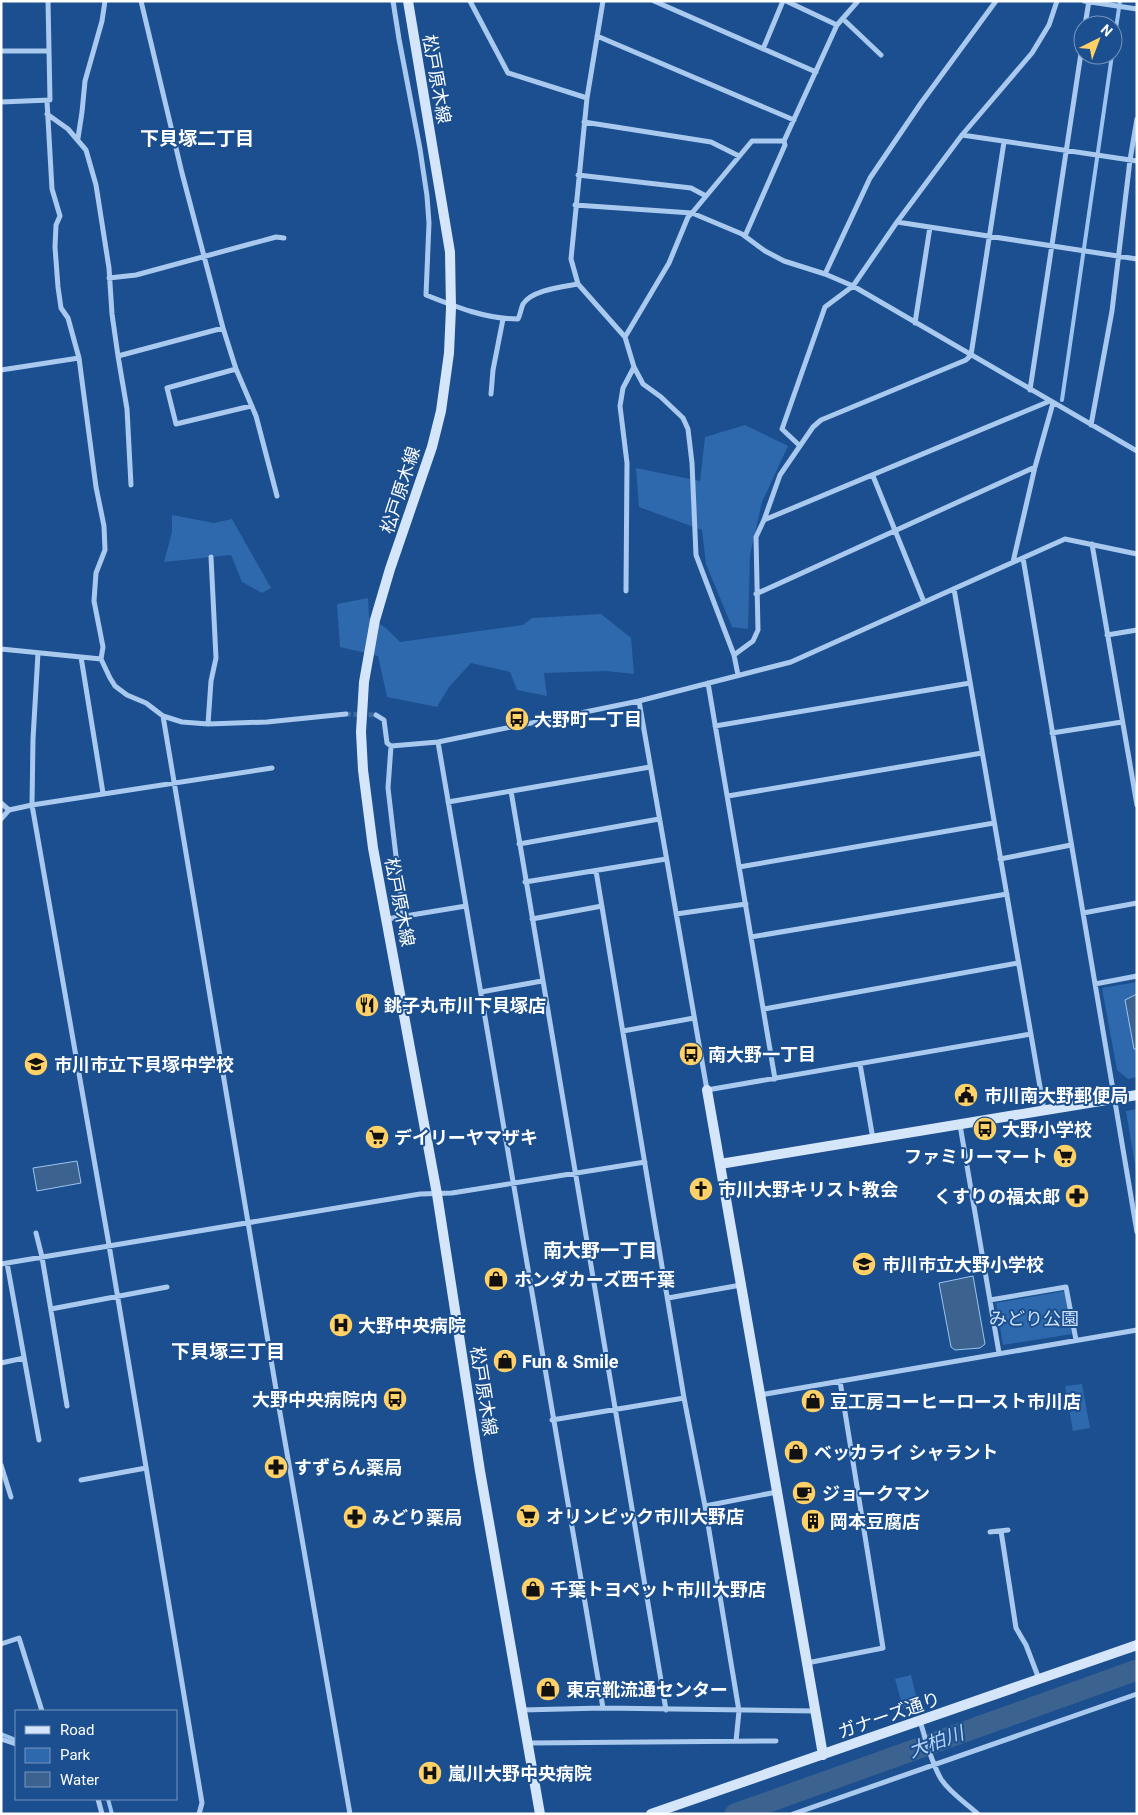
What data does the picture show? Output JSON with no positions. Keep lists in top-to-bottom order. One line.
{"streets":{"main road":["松戸原木線","ガナーズ通り"]},"districts":["下貝塚二丁目","南大野一丁目","下貝塚三丁目"],"water":["大柏川"],"parks":["みどり公園"],"places":{"bus stop":["大野町一丁目","南大野一丁目","大野小学校","大野中央病院内"],"restaurant":["銚子丸市川下貝塚店"],"school or university":["市川市立下貝塚中学校","市川市立大野小学校"],"public building":["市川南大野郵便局"],"supermarket":["デイリーヤマザキ","ファミリーマート","オリンピック市川大野店"],"church":["市川大野キリスト教会"],"pharmacy":["くすりの福太郎","すずらん薬局","みどり薬局"],"shop":["ホンダカーズ西千葉","Fun & Smile","豆工房コーヒーロースト市川店","ベッカライ シャラント","千葉トヨペット市川大野店","東京靴流通センター"],"hospital":["大野中央病院","嵐川大野中央病院"],"cafe":["ジョークマン"],"building":["岡本豆腐店"]},"legend":["Road","Park","Water"],"north":"top right"}
